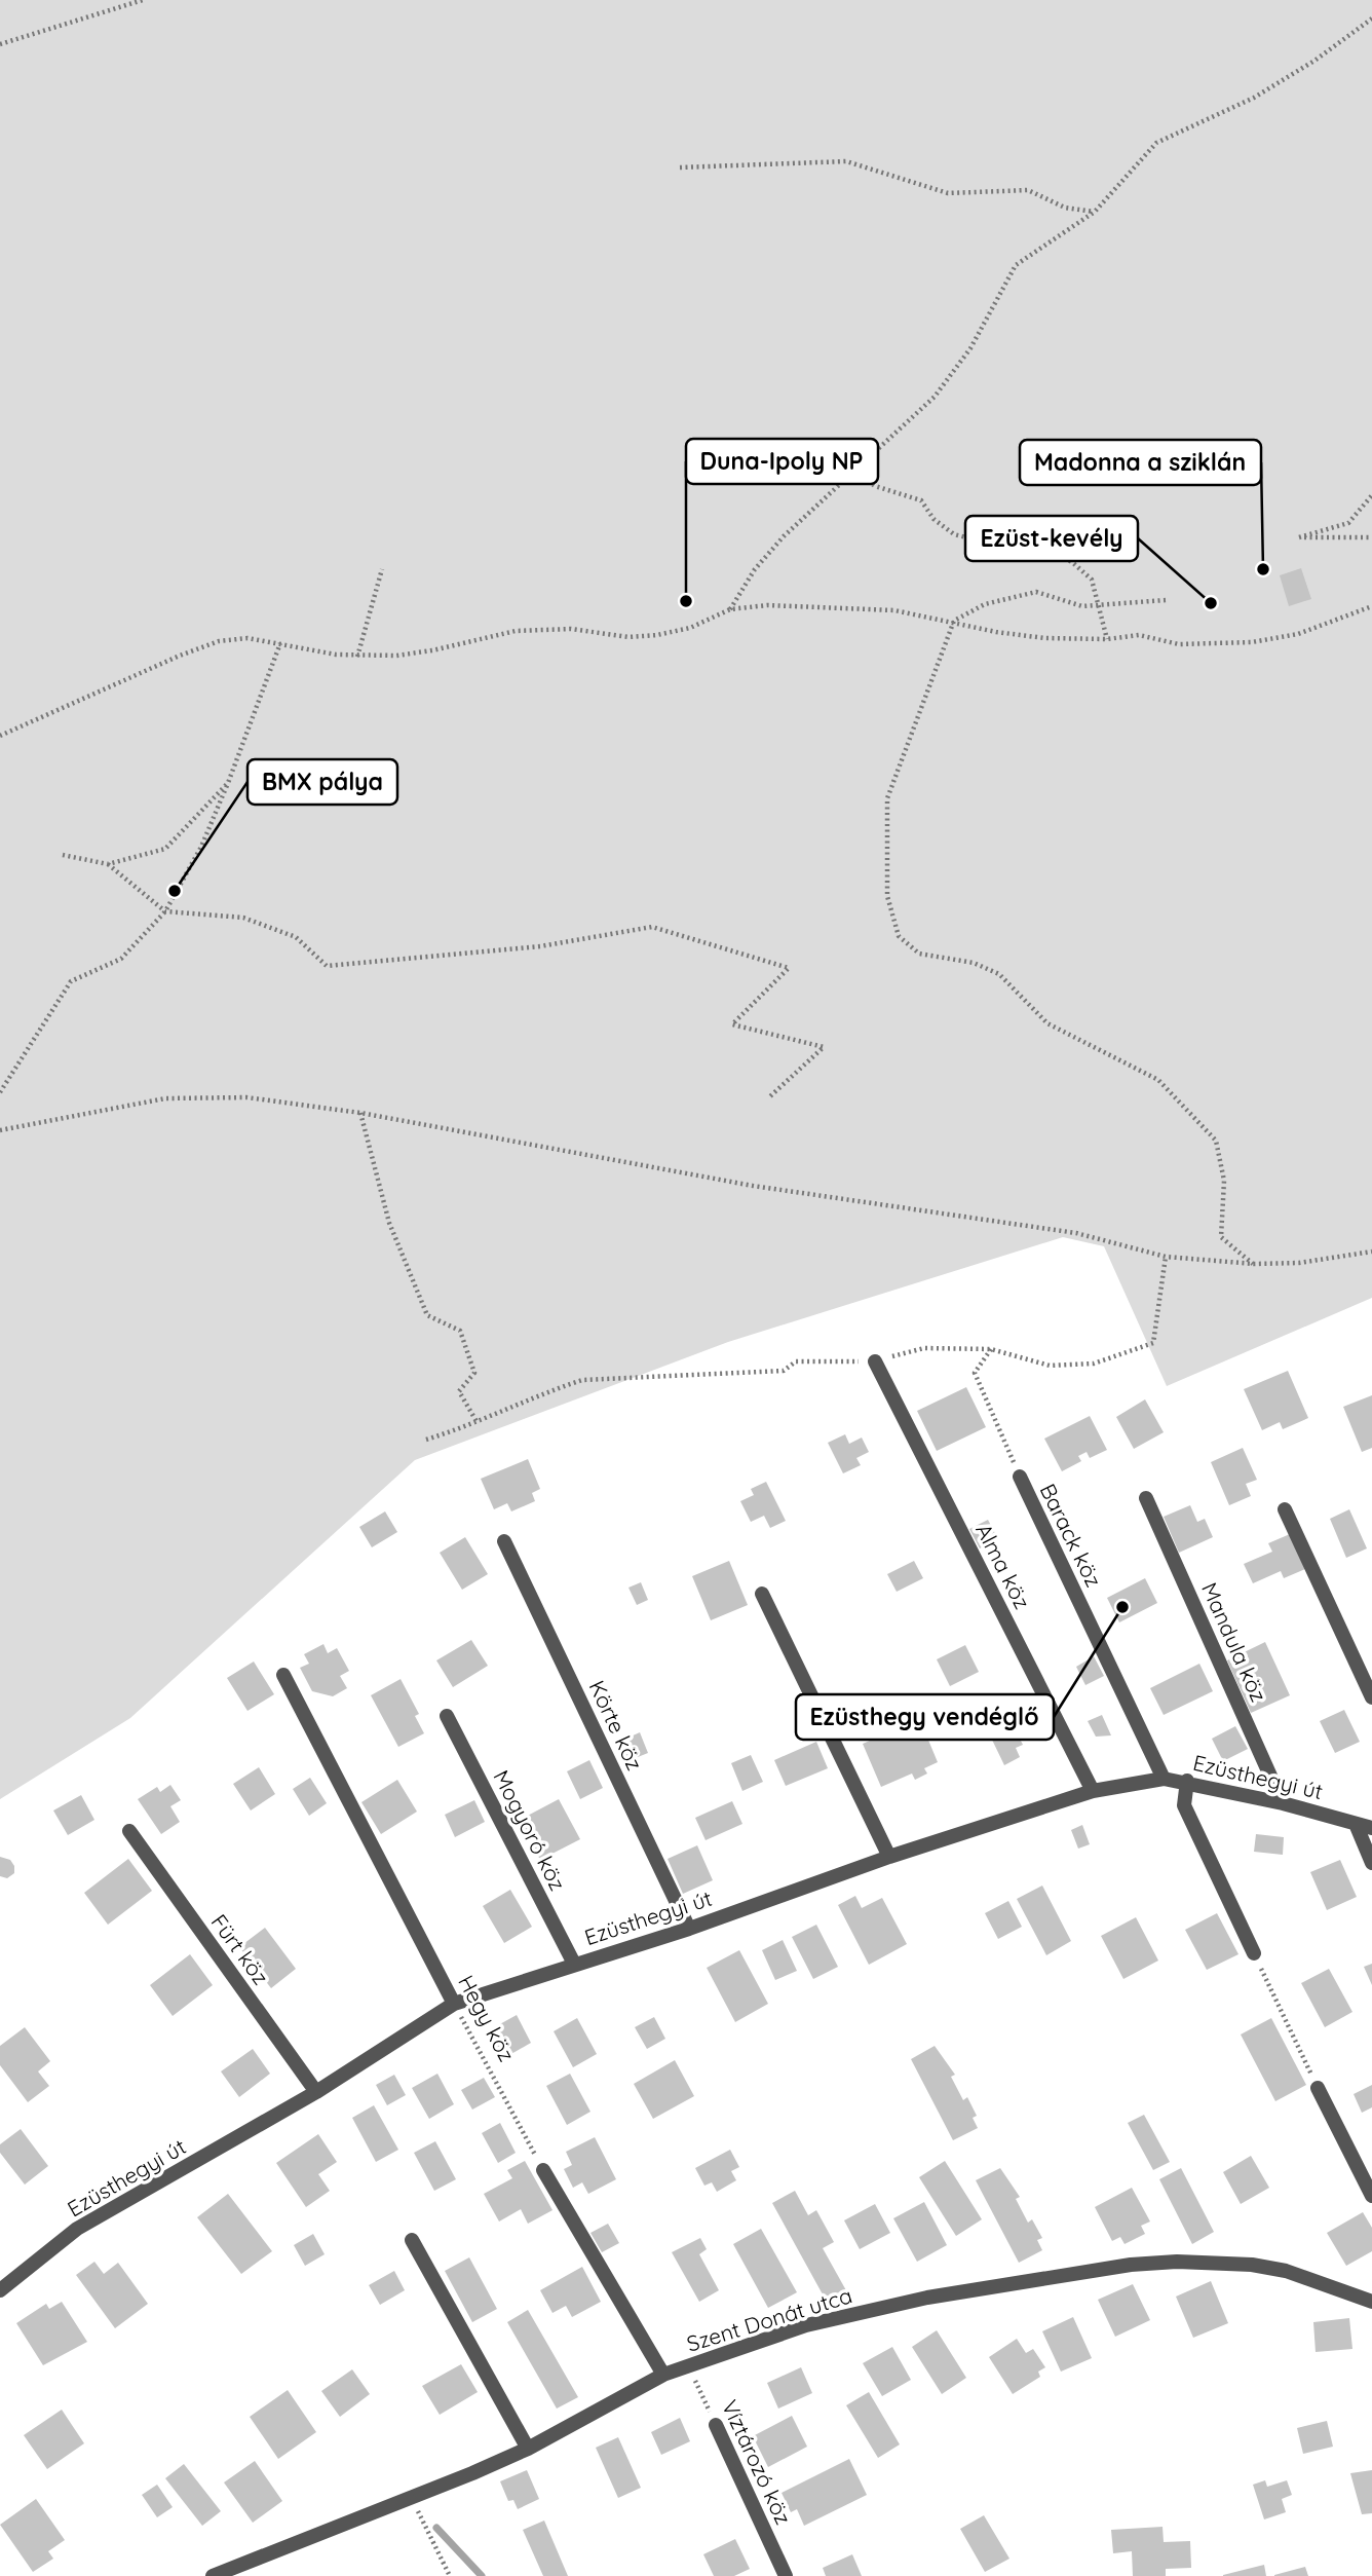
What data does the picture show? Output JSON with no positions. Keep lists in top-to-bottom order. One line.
{"streets":{"street":["Barack köz","Alma köz","Mandula köz","Körte köz","Ezüsthegyi út","Mogyoró köz","Fürt köz","Hegy köz","Szent Donát utca","Víztározó köz"]},"crossings":[["Barack köz","Ezüsthegyi út"],["Alma köz","Ezüsthegyi út"],["Mandula köz","Ezüsthegyi út"],["Körte köz","Ezüsthegyi út"],["Ezüsthegyi út","Mogyoró köz"],["Ezüsthegyi út","Fürt köz"],["Ezüsthegyi út","Hegy köz"],["Szent Donát utca","Víztározó köz"]],"places":["Madonna a sziklán","Duna-Ipoly NP","Ezüst-kevély","BMX pálya","Ezüsthegy vendéglő"]}
